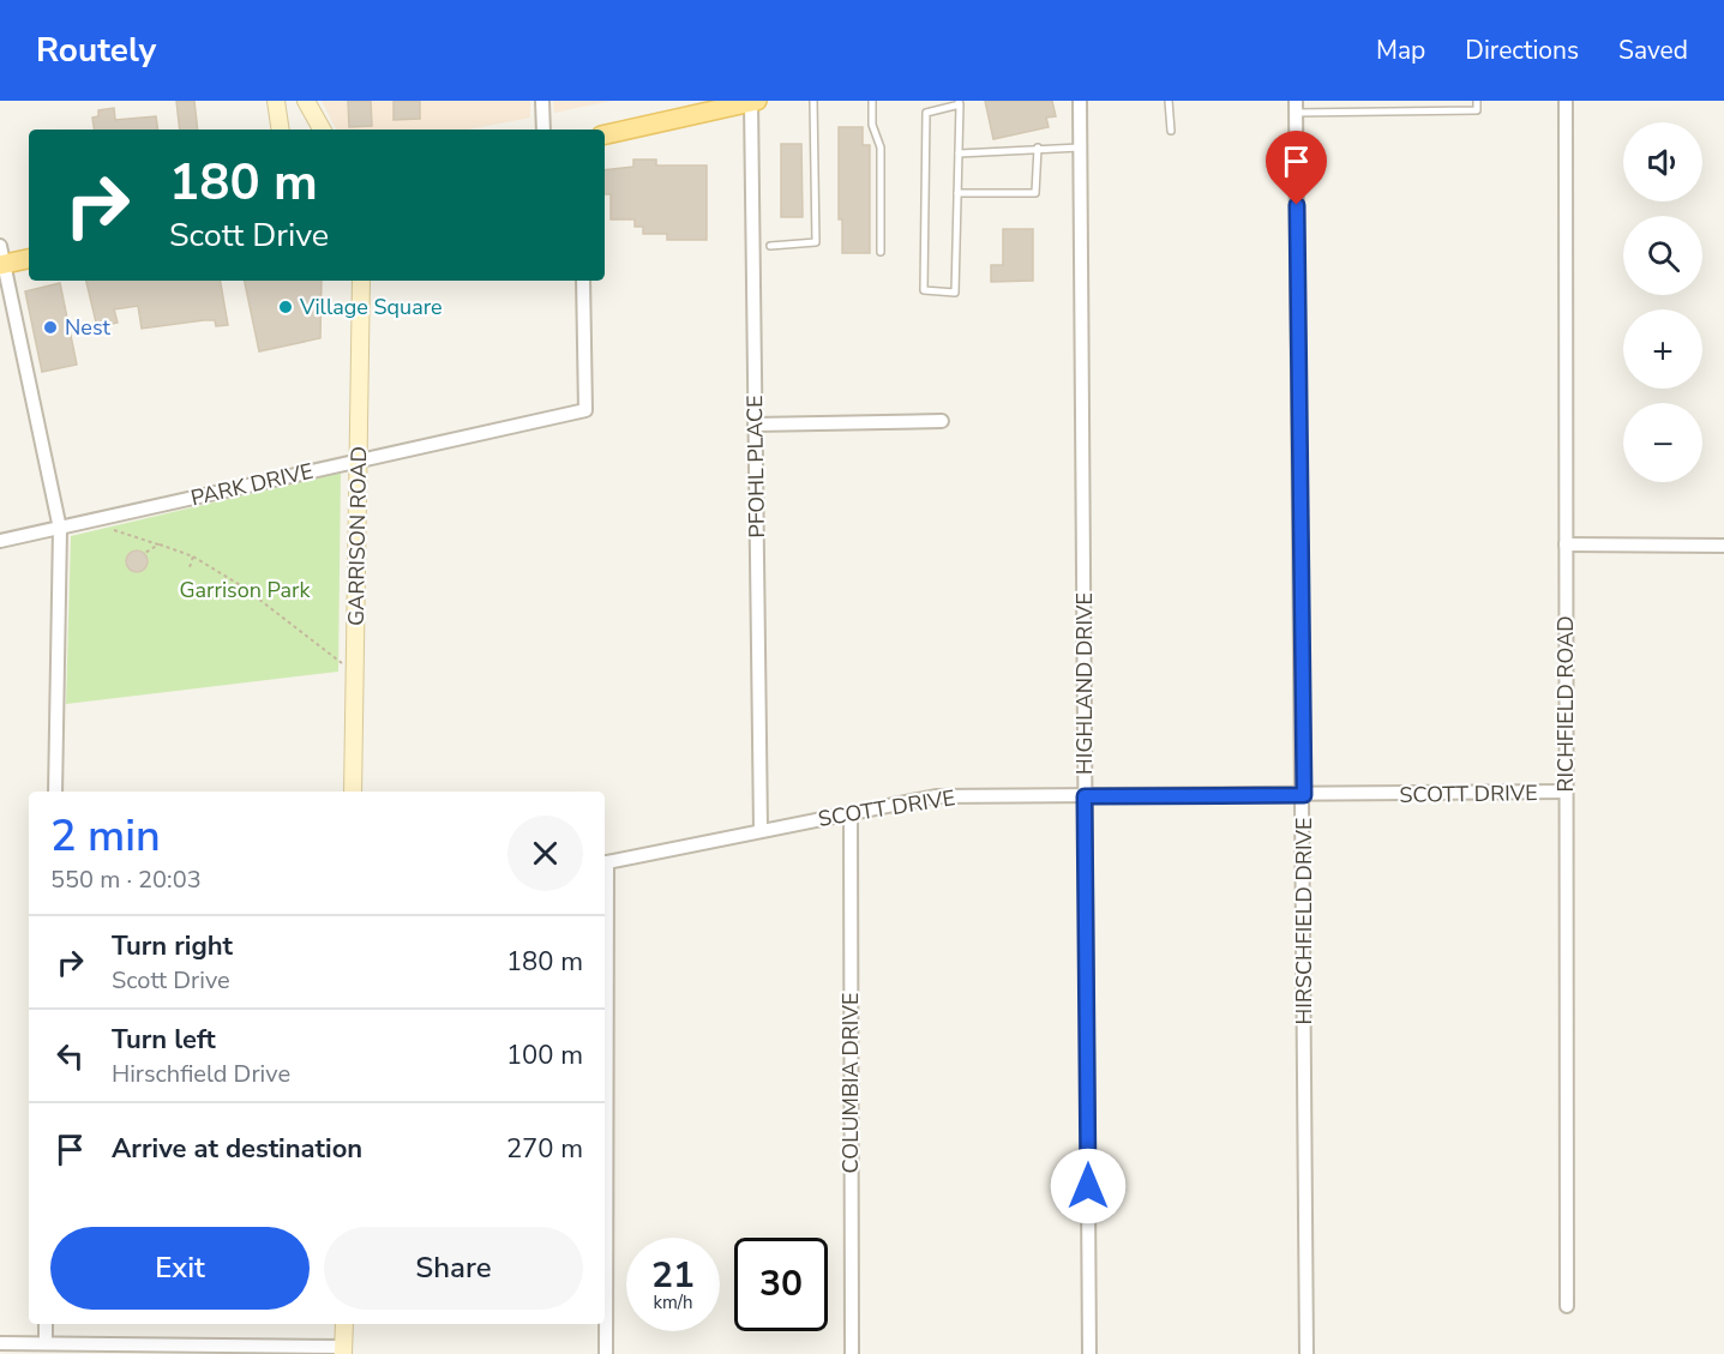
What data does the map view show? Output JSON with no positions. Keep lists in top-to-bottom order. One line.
{"streets":{"street":["PFOHL PLACE","PARK DRIVE","GARRISON ROAD","HIGHLAND DRIVE","RICHFIELD ROAD","SCOTT DRIVE","HIRSCHFIELD DRIVE","COLUMBIA DRIVE"]},"crossings":[["PFOHL PLACE","SCOTT DRIVE"],["PARK DRIVE","GARRISON ROAD"],["HIGHLAND DRIVE","SCOTT DRIVE"],["RICHFIELD ROAD","SCOTT DRIVE"],["SCOTT DRIVE","HIRSCHFIELD DRIVE"],["SCOTT DRIVE","COLUMBIA DRIVE"]],"parks":["Garrison Park"],"places":["Village Square","Nest"],"page":{"header":"Routely","nav":["Map","Directions","Saved"],"map_buttons":["+","−"],"turn":["180 m","Scott Drive"],"heading":["2 min","550 m · 20:03"],"list":[{"name":"Turn right","note":"Scott Drive","value":"180 m"},{"name":"Turn left","note":"Hirschfield Drive","value":"100 m"},{"name":"Arrive at destination","value":"270 m"}],"buttons":["Exit","Share"],"speed":"21 km/h","limit":"30"}}
